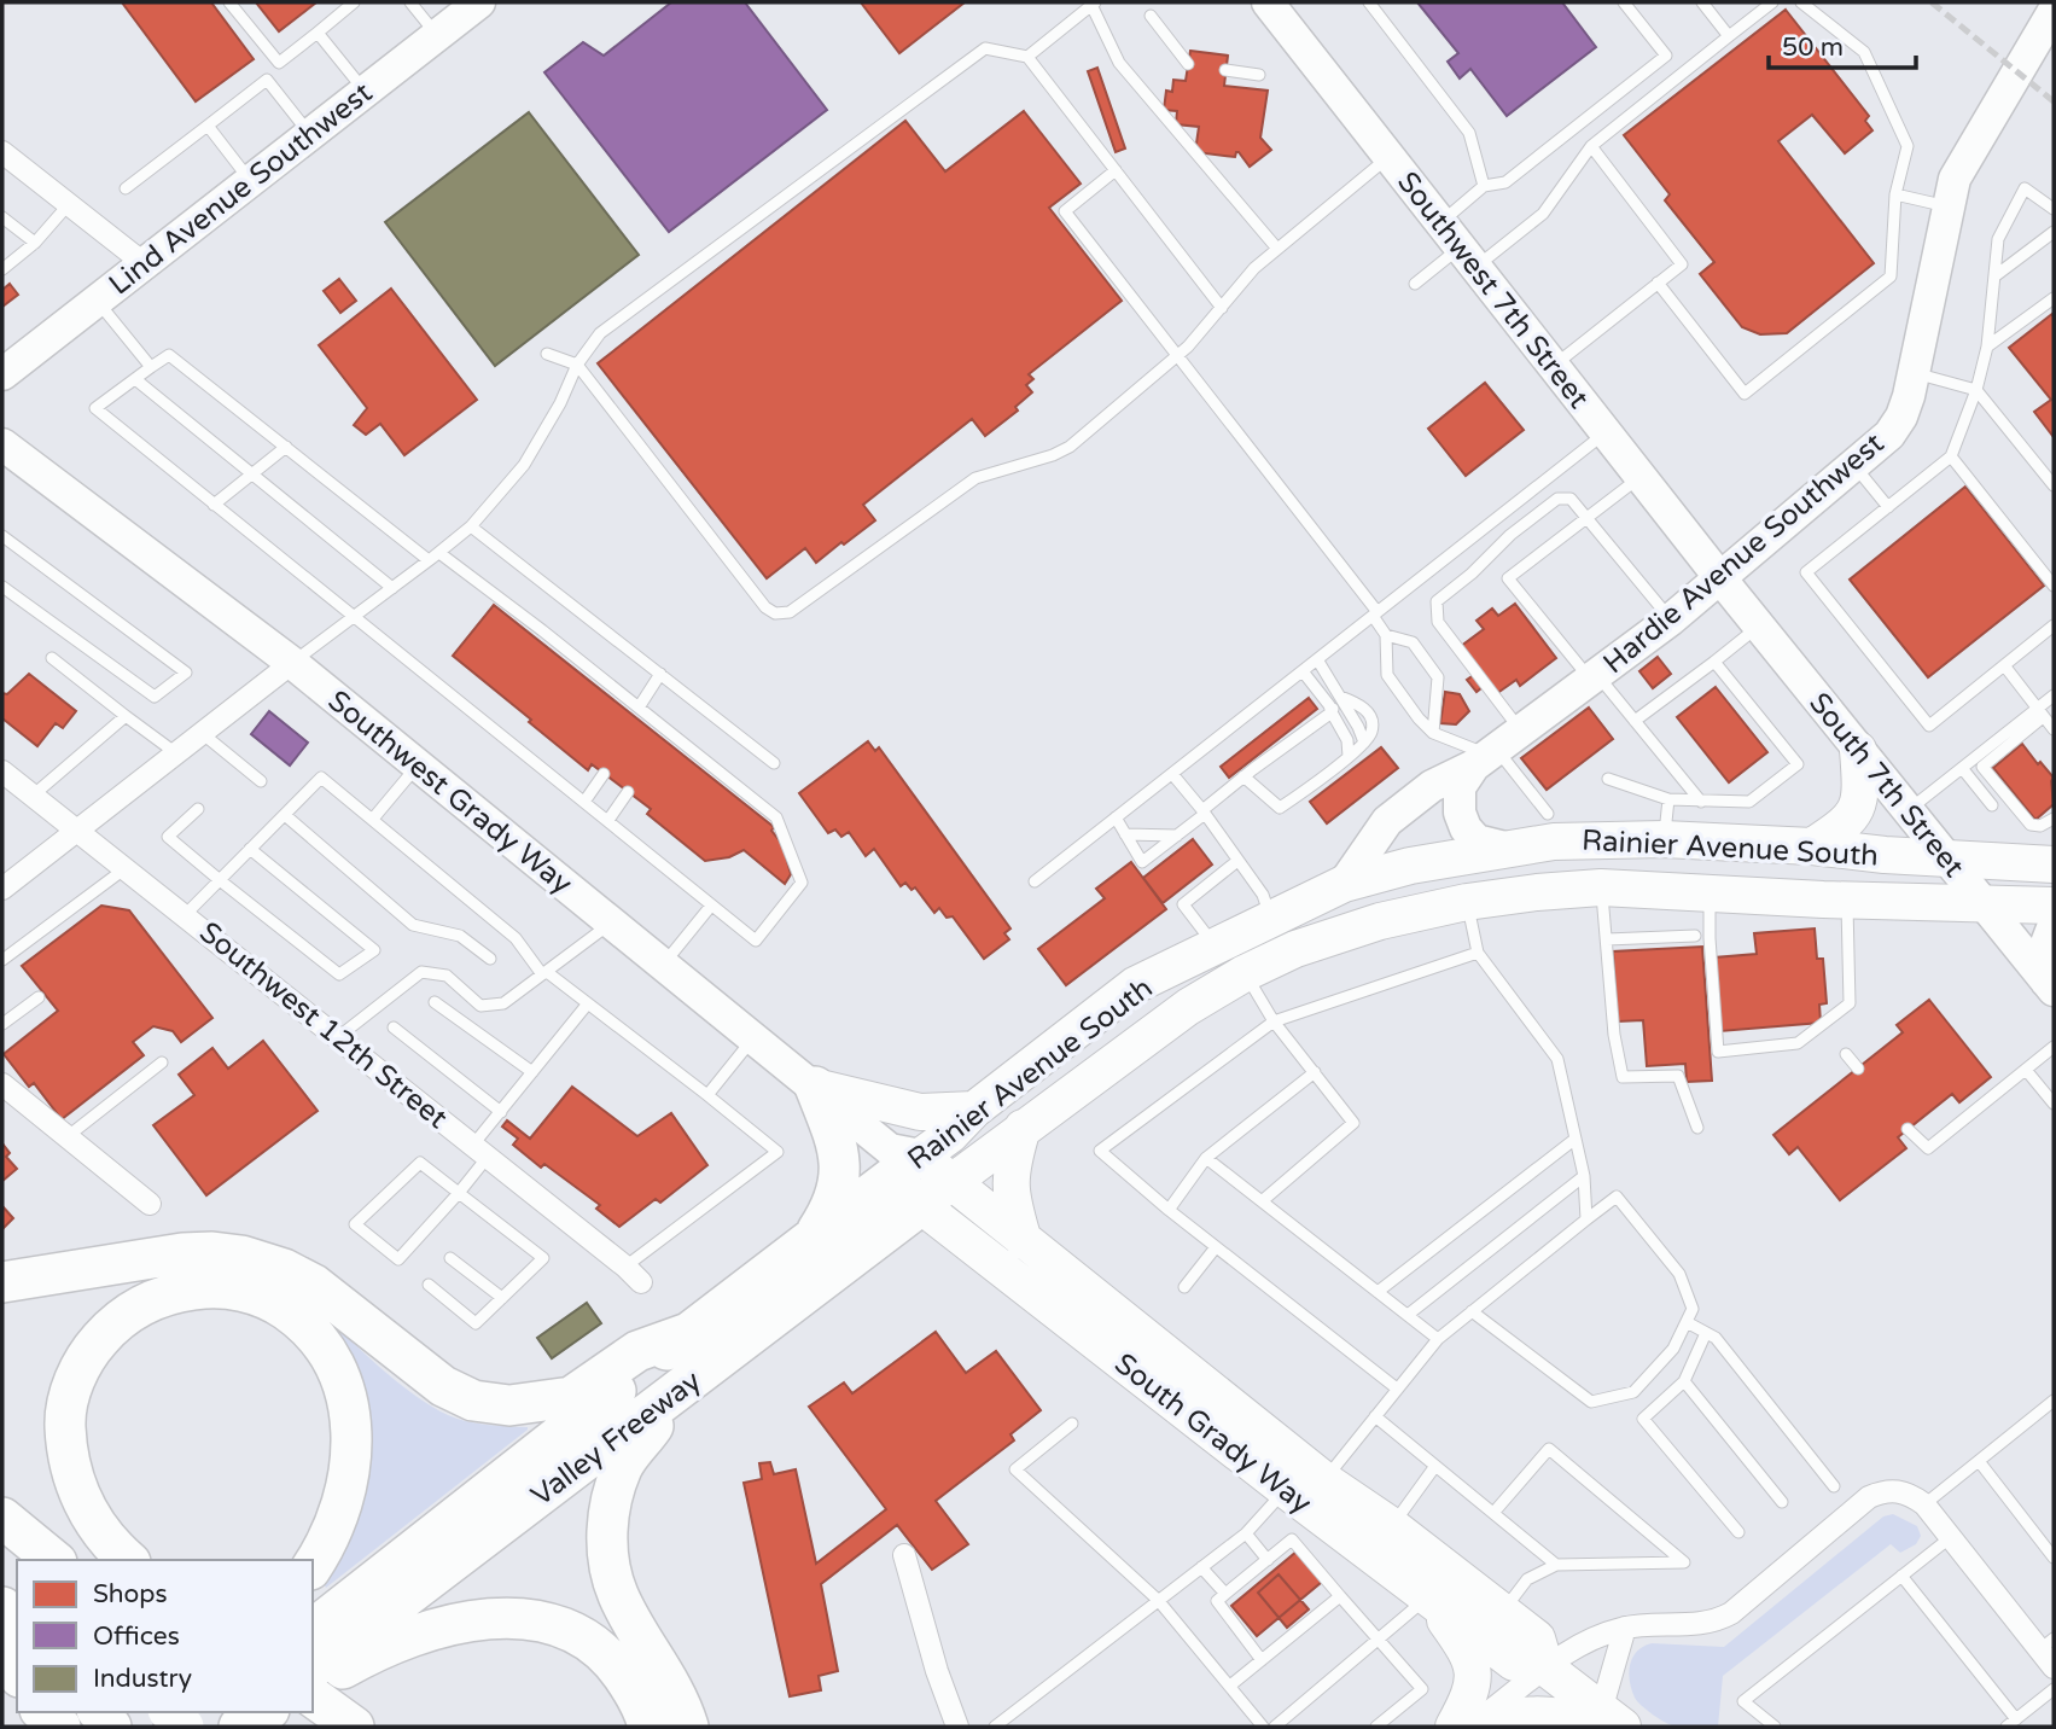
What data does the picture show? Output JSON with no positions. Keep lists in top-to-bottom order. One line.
{"streets":{"highway":["Valley Freeway"],"main road":["Rainier Avenue South","South Grady Way"],"street":["Lind Avenue Southwest","Southwest 7th Street","Hardie Avenue Southwest","South 7th Street","Southwest Grady Way","Southwest 12th Street"]},"crossings":[["Southwest 7th Street","Hardie Avenue Southwest"],["Southwest 7th Street","South 7th Street"],["Hardie Avenue Southwest","South 7th Street"],["Hardie Avenue Southwest","Rainier Avenue South"],["South 7th Street","Rainier Avenue South"],["Southwest Grady Way","Rainier Avenue South"],["Southwest Grady Way","South Grady Way"],["Southwest Grady Way","Valley Freeway"],["Rainier Avenue South","South Grady Way"],["Rainier Avenue South","Valley Freeway"],["South Grady Way","Valley Freeway"]],"legend":["Shops","Offices","Industry"],"scale_bar":"50 m"}
